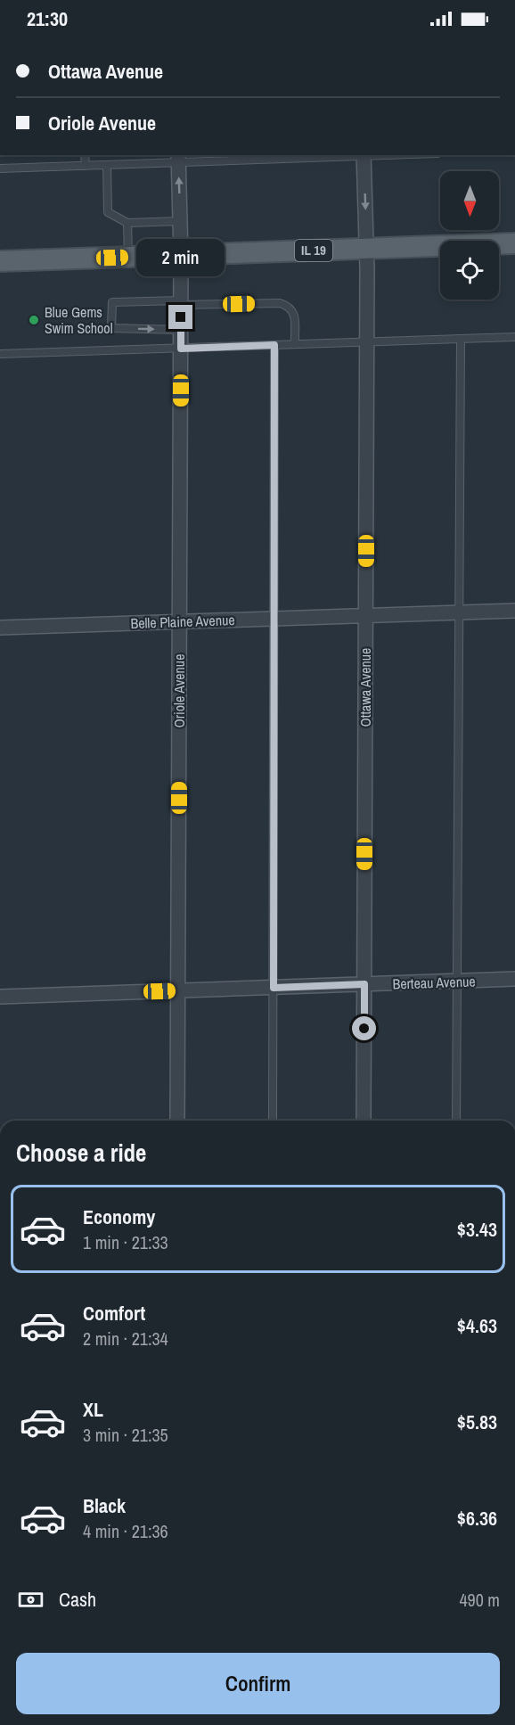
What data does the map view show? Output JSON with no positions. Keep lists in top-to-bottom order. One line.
{"streets":{"main road":["IL 19"],"street":["Belle Plaine Avenue","Ottawa Avenue","Oriole Avenue","Berteau Avenue"]},"crossings":[["IL 19","Ottawa Avenue"],["IL 19","Oriole Avenue"],["Belle Plaine Avenue","Ottawa Avenue"],["Belle Plaine Avenue","Oriole Avenue"],["Ottawa Avenue","Berteau Avenue"],["Oriole Avenue","Berteau Avenue"]],"places":["Blue Gems Swim School"],"north":"bottom","page":{"status":"21:30","banner":["Ottawa Avenue","Oriole Avenue"],"bubble":"2 min","heading":"Choose a ride","list":[{"name":"Economy","note":"1 min · 21:33","value":"$3.43"},{"name":"Comfort","note":"2 min · 21:34","value":"$4.63"},{"name":"XL","note":"3 min · 21:35","value":"$5.83"},{"name":"Black","note":"4 min · 21:36","value":"$6.36"}],"pay":["Cash","490 m"],"buttons":"Confirm"}}
